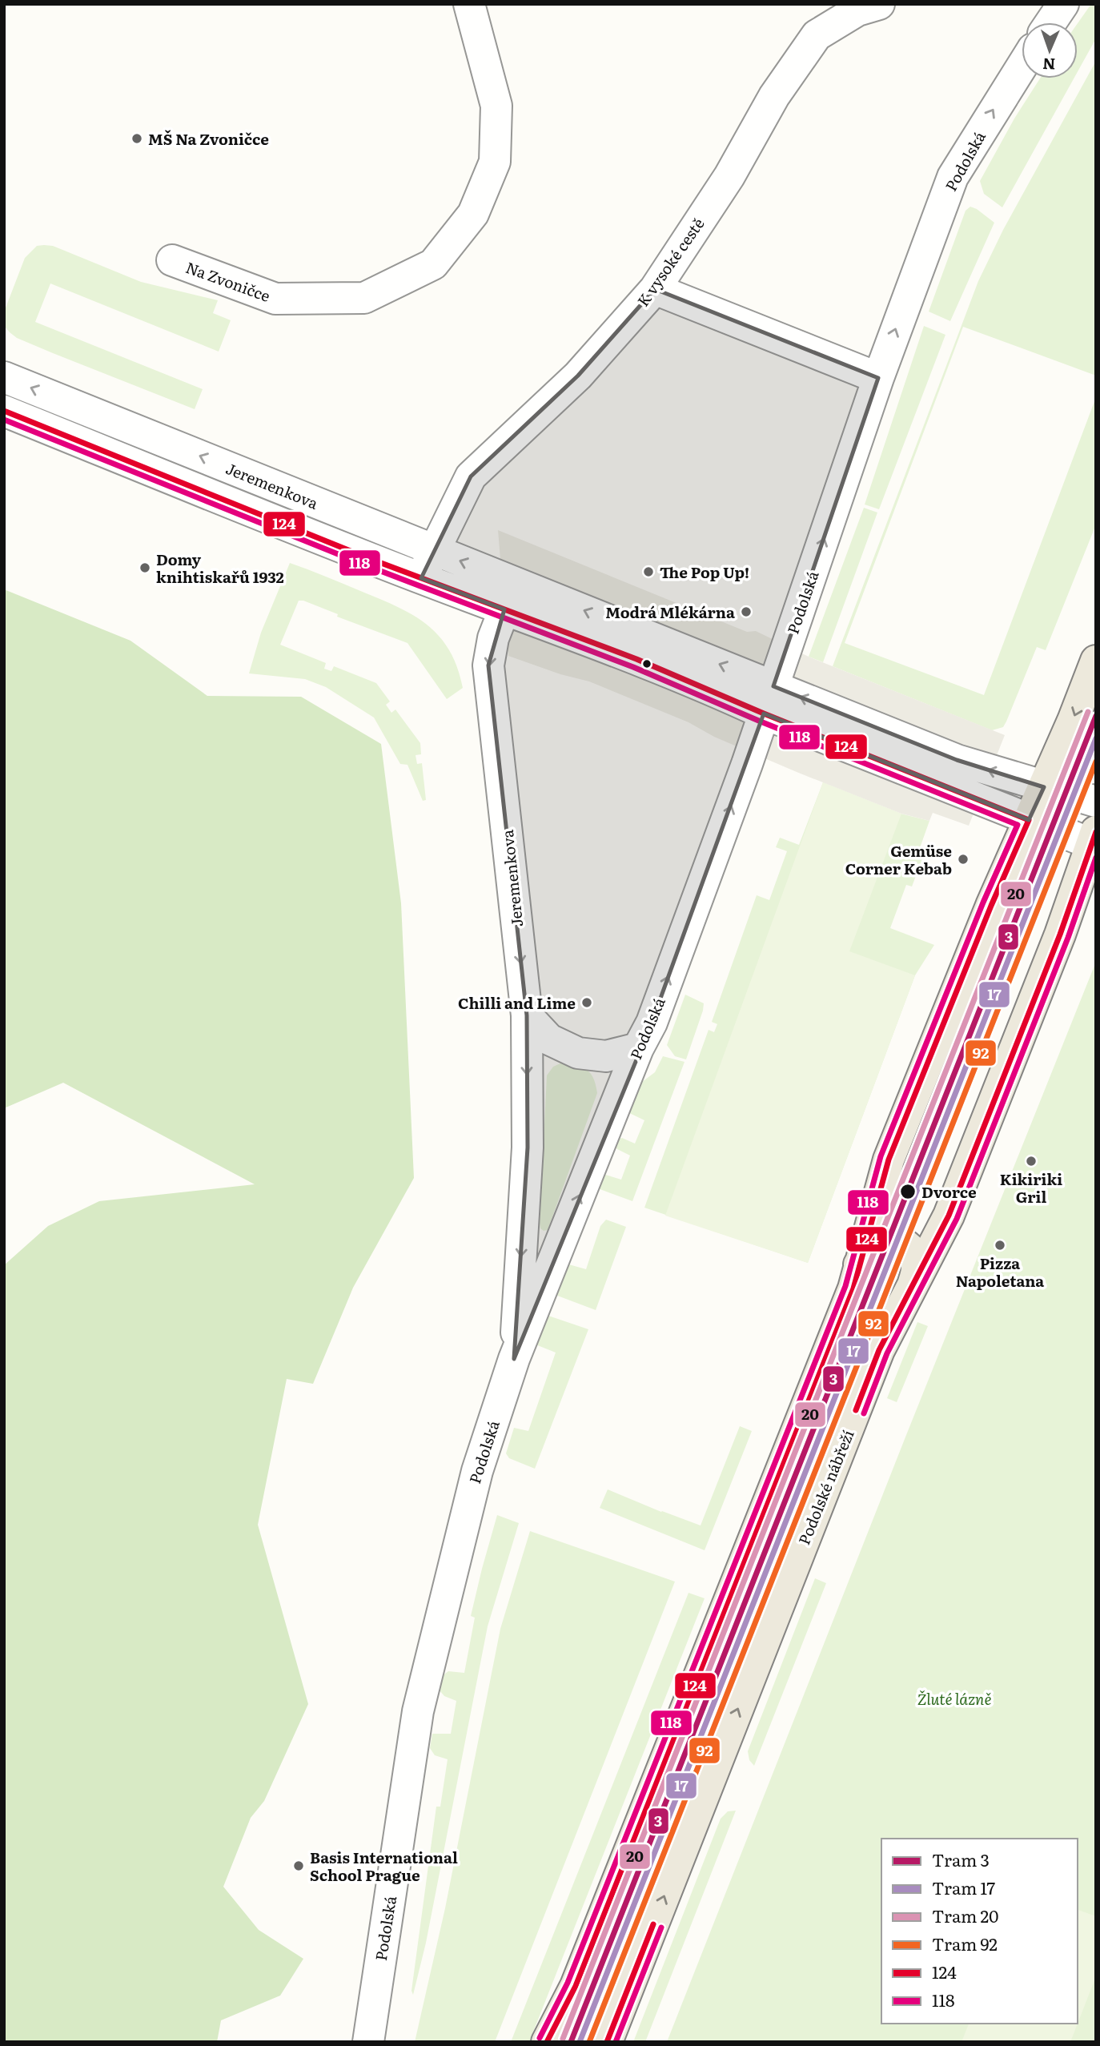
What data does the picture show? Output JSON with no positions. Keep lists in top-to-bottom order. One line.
{"streets":{"main road":["Podolské nábřeží"],"street":["Podolská","K vysoké cestě","Na Zvoničce","Jeremenkova"]},"crossings":[["Podolská","Jeremenkova"],["K vysoké cestě","Jeremenkova"]],"one_way":["Podolská"],"parks":["Žluté lázně"],"places":["MŠ Na Zvoničce","Domy knihtiskařů 1932","The Pop Up!","Modrá Mlékárna","Gemüse Corner Kebab","Chilli and Lime","Kikiriki Gril","Dvorce","Pizza Napoletana","Basis International School Prague"],"lines":["transit line 124","transit line 118","tram line 20","tram line 3","tram line 17","tram line 92"],"legend":["Tram 3","Tram 17","Tram 20","Tram 92","124","118"],"north":"bottom"}
